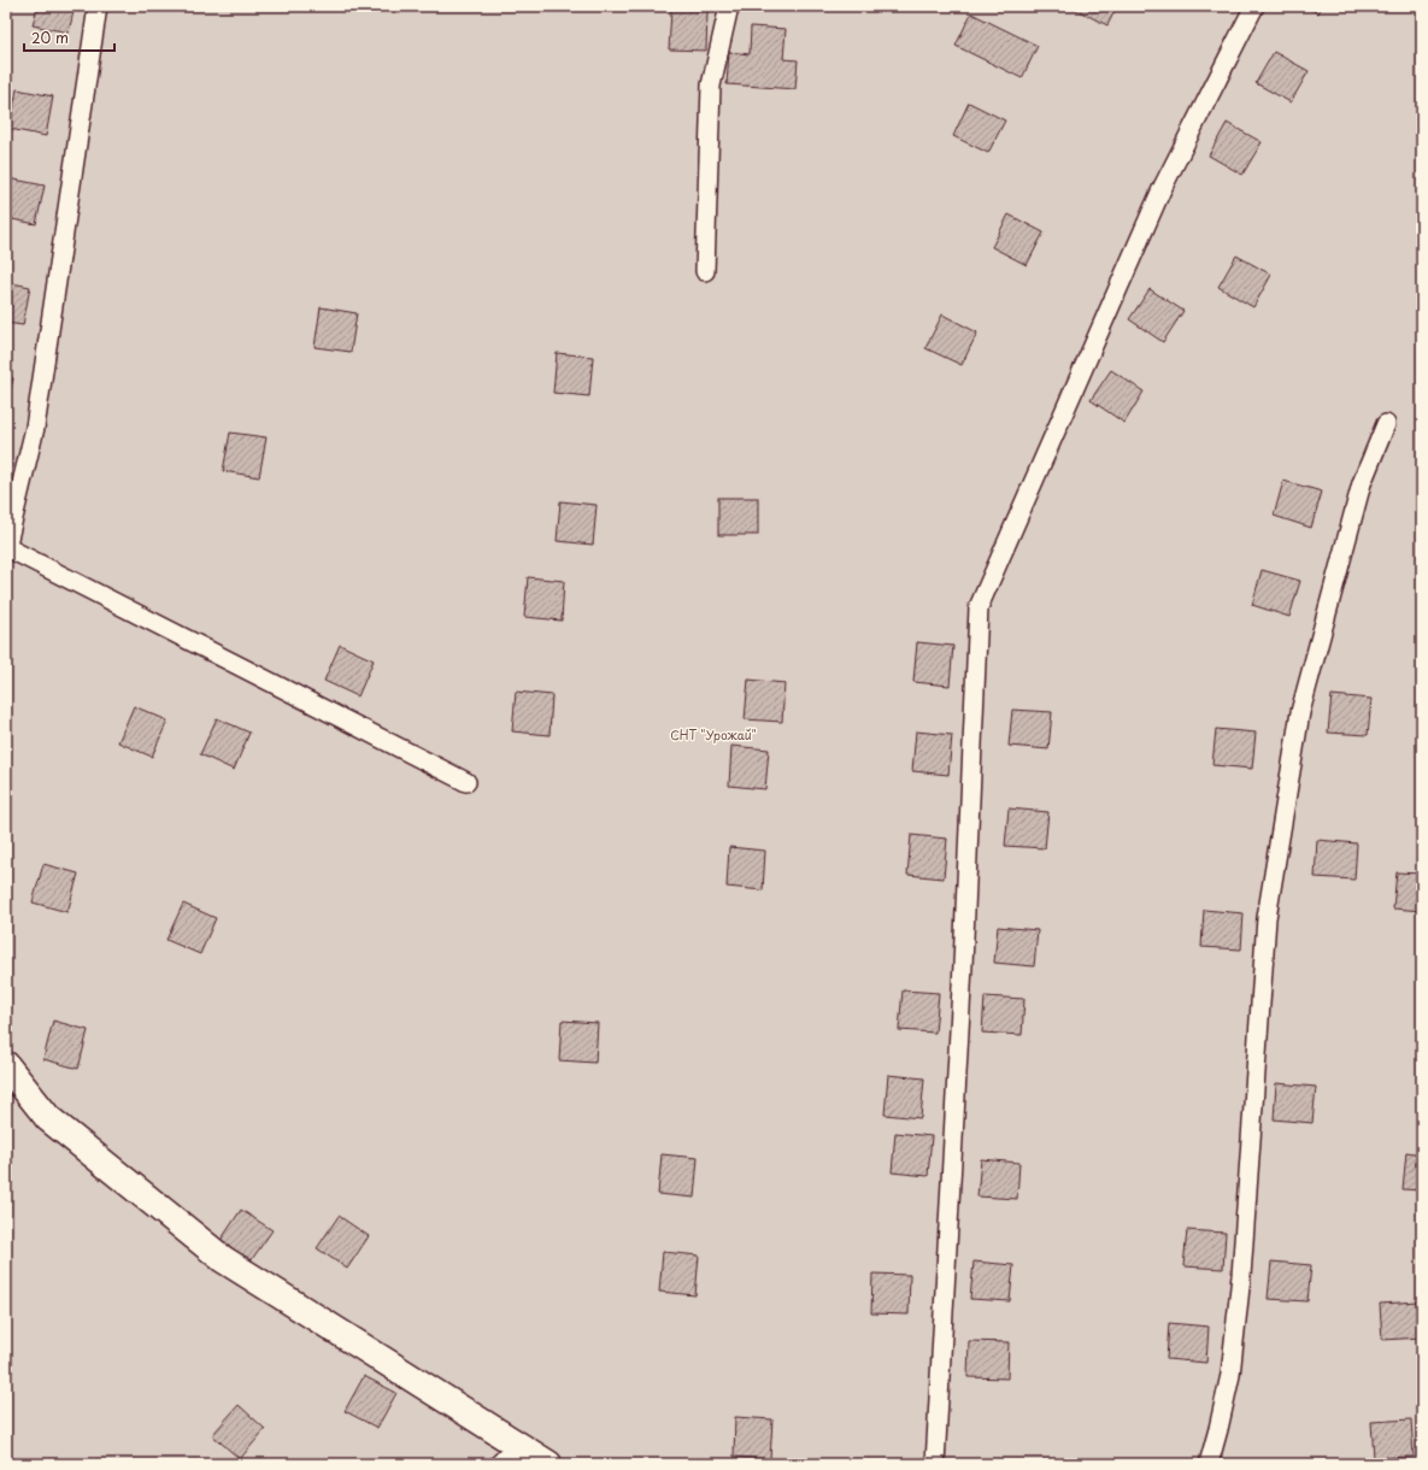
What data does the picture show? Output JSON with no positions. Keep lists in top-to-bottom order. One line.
{"parks":["СНТ \"Урожай\""],"scale_bar":"20 m"}
